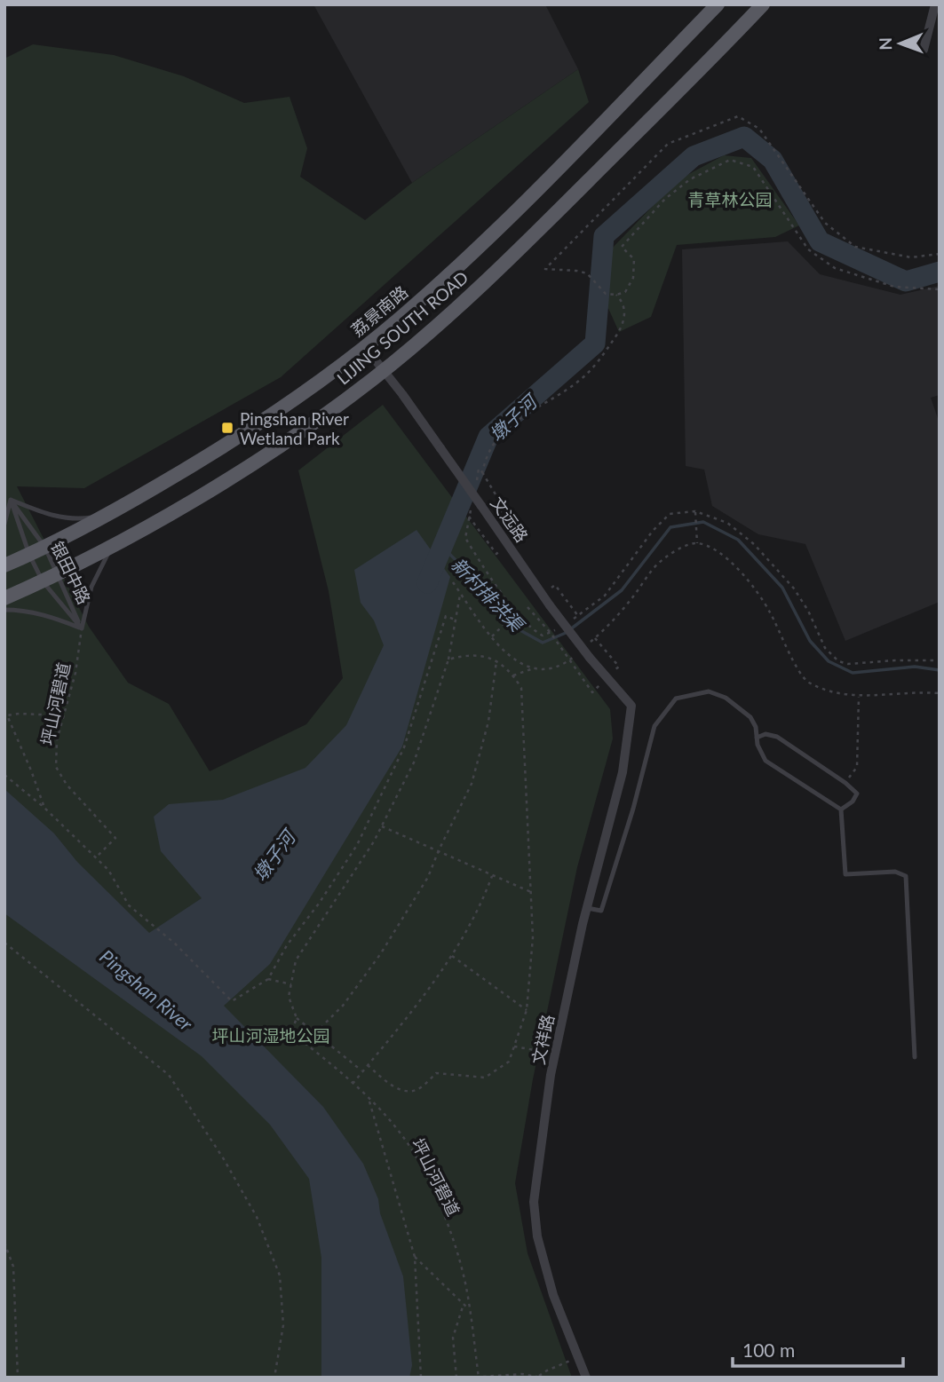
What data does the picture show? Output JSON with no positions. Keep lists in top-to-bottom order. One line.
{"streets":{"main road":["荔景南路","LIJING SOUTH ROAD"],"street":["文远路","文祥路"],"lane":["银田中路"],"path":["坪山河碧道"]},"crossings":[["荔景南路","文远路"],["荔景南路","银田中路"],["LIJING SOUTH ROAD","文远路"],["LIJING SOUTH ROAD","银田中路"],["文远路","文祥路"],["银田中路","坪山河碧道"]],"water":["墩子河","新村排洪渠","Pingshan River"],"parks":["青草林公园","坪山河湿地公园"],"places":{"transit":["Pingshan River Wetland Park"]},"scale_bar":"100 m","north":"left"}
